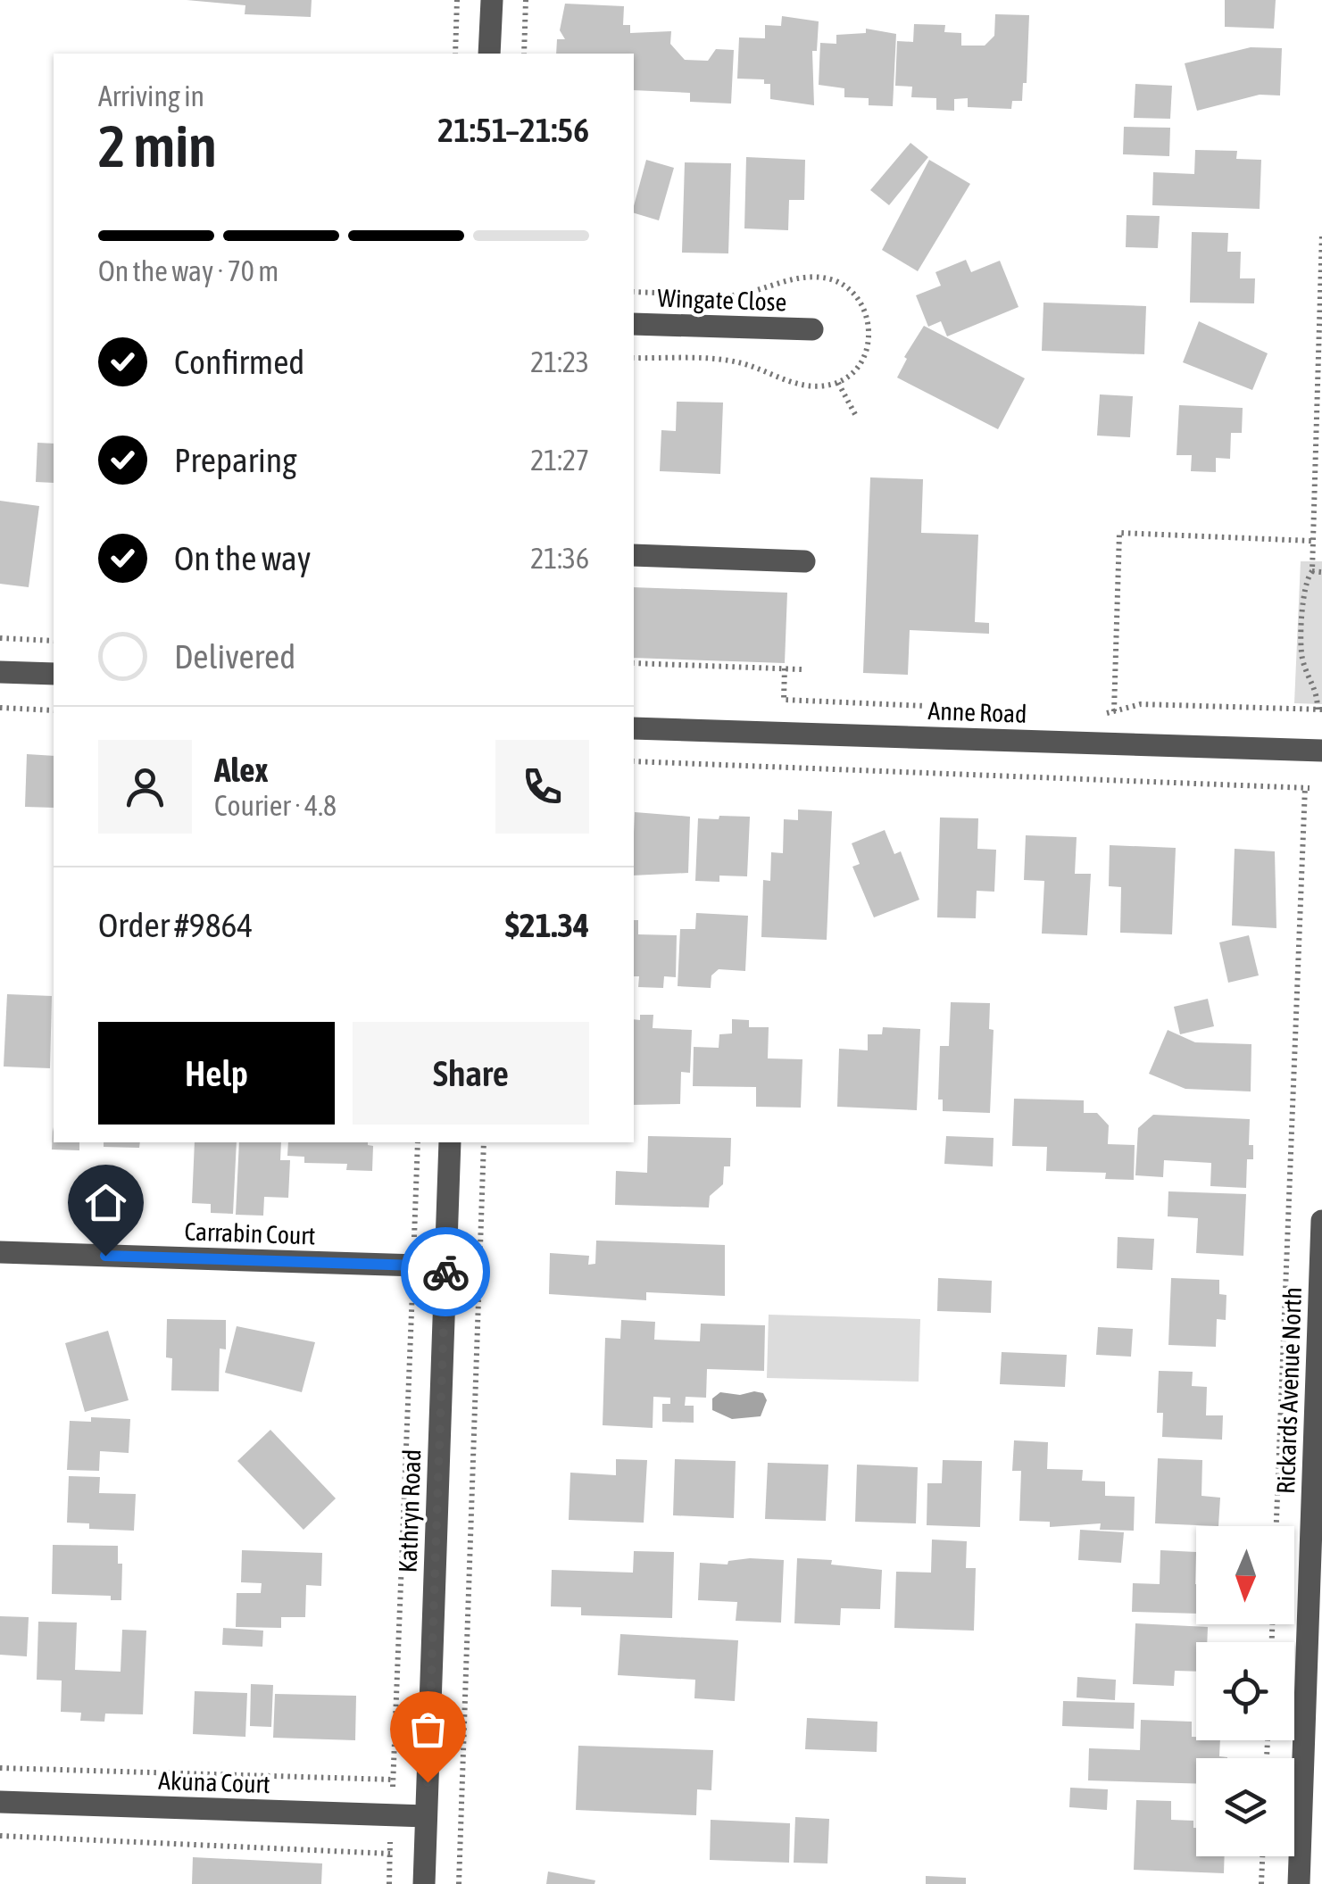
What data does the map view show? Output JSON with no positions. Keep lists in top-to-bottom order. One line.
{"streets":{"street":["Wingate Close","Anne Road","Carrabin Court","Rickards Avenue North","Kathryn Road","Akuna Court"]},"crossings":[["Carrabin Court","Kathryn Road"],["Kathryn Road","Akuna Court"]],"north":"bottom","page":{"heading":["2 min","Arriving in","21:51–21:56"],"panel":["Alex","Courier · 4.8","Order #9864","$21.34"],"bar":"On the way · 70 m","list":[["Confirmed","21:23"],["Preparing","21:27"],["On the way","21:36"],"Delivered"],"buttons":["Help","Share"]}}
